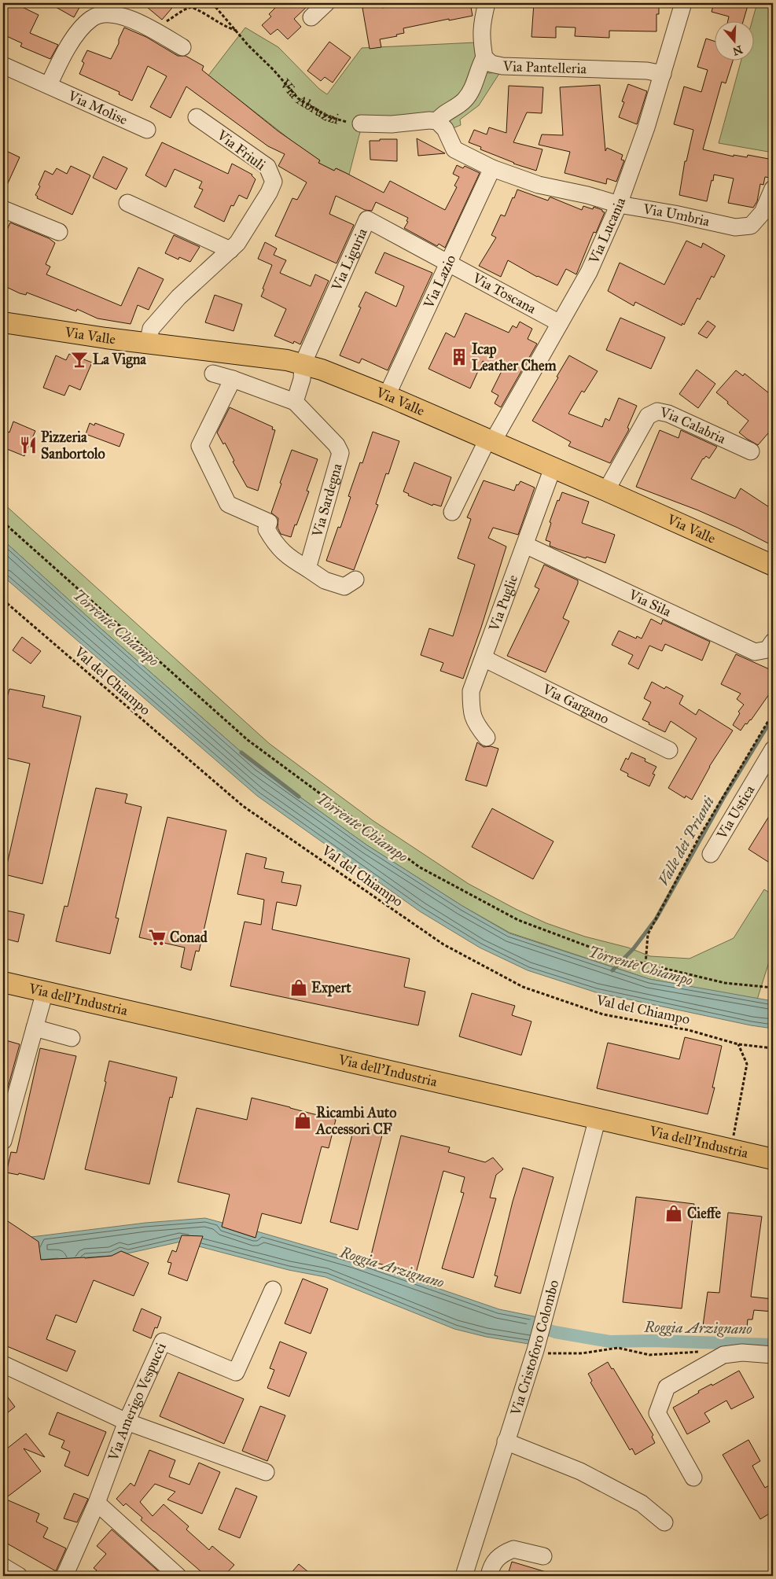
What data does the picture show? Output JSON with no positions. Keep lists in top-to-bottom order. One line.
{"streets":{"main road":["Via Valle","Via dell'Industria"],"street":["Via Pantelleria","Via Abruzzi","Via Molise","Via Friuli","Via Umbria","Via Lucania","Via Liguria","Via Lazio","Via Toscana","Via Calabria","Via Sardegna","Via Sila","Via Puglie","Via Gargano","Via Ustica","Via Cristoforo Colombo","Via Amerigo Vespucci"],"path":["Val del Chiampo"]},"crossings":[["Via Pantelleria","Via Lucania"],["Via Friuli","Via Valle"],["Via Umbria","Via Lucania"],["Via Umbria","Via Lazio"],["Via Lucania","Via Toscana"],["Via Lucania","Via Valle"],["Via Liguria","Via Lazio"],["Via Liguria","Via Toscana"],["Via Liguria","Via Valle"],["Via Lazio","Via Toscana"],["Via Lazio","Via Valle"],["Via Valle","Via Calabria"],["Via Valle","Via Puglie"],["Via Sila","Via Puglie"],["Via Puglie","Via Gargano"],["Via dell'Industria","Via Cristoforo Colombo"]],"water":["Torrente Chiampo","Valle dei Prianti","Roggia Arzignano"],"places":{"building":["Icap Leather Chem"],"bar":["La Vigna"],"restaurant":["Pizzeria Sanbortolo"],"supermarket":["Conad"],"shop":["Expert","Ricambi Auto Accessori CF","Cieffe"]},"north":"bottom"}
